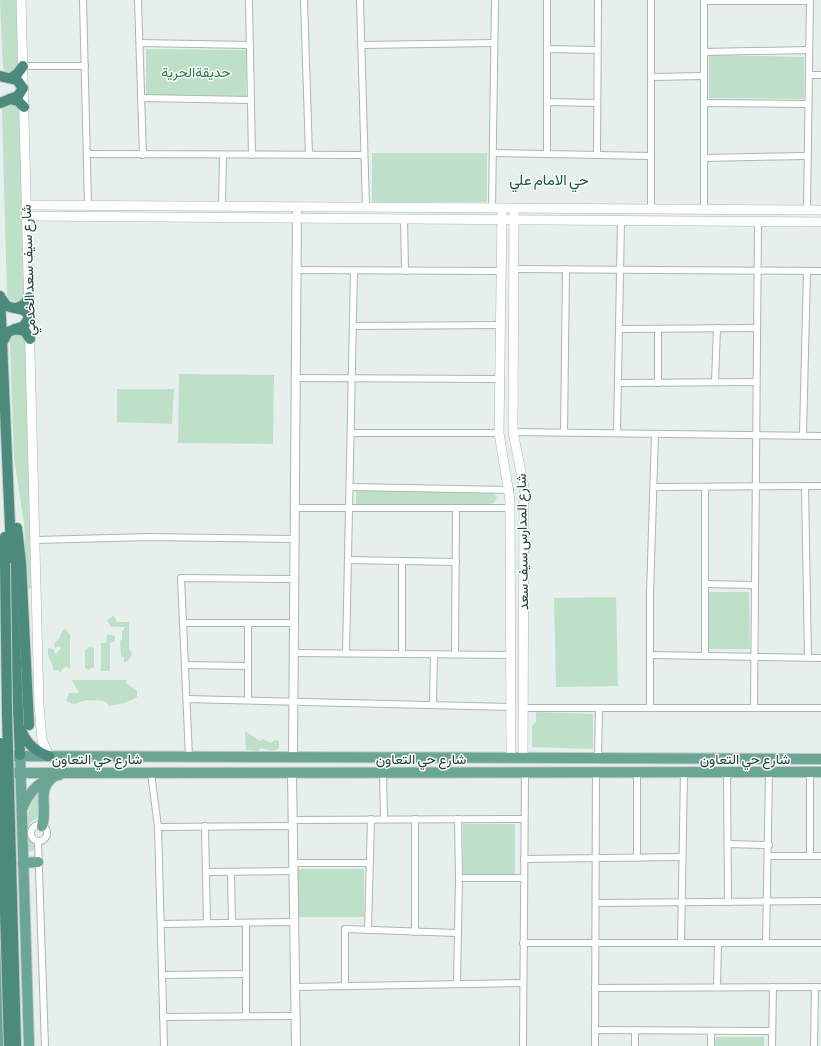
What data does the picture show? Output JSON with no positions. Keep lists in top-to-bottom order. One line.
{"streets":{"main road":["شارع سيف سعد الخدمي","شارع المدارس سيف سعد","شارع حي التعاون"]},"crossings":[["شارع سيف سعد الخدمي","شارع حي التعاون"],["شارع المدارس سيف سعد","شارع حي التعاون"]],"districts":["حي الامام علي"],"parks":["حديقةالحرية"]}
